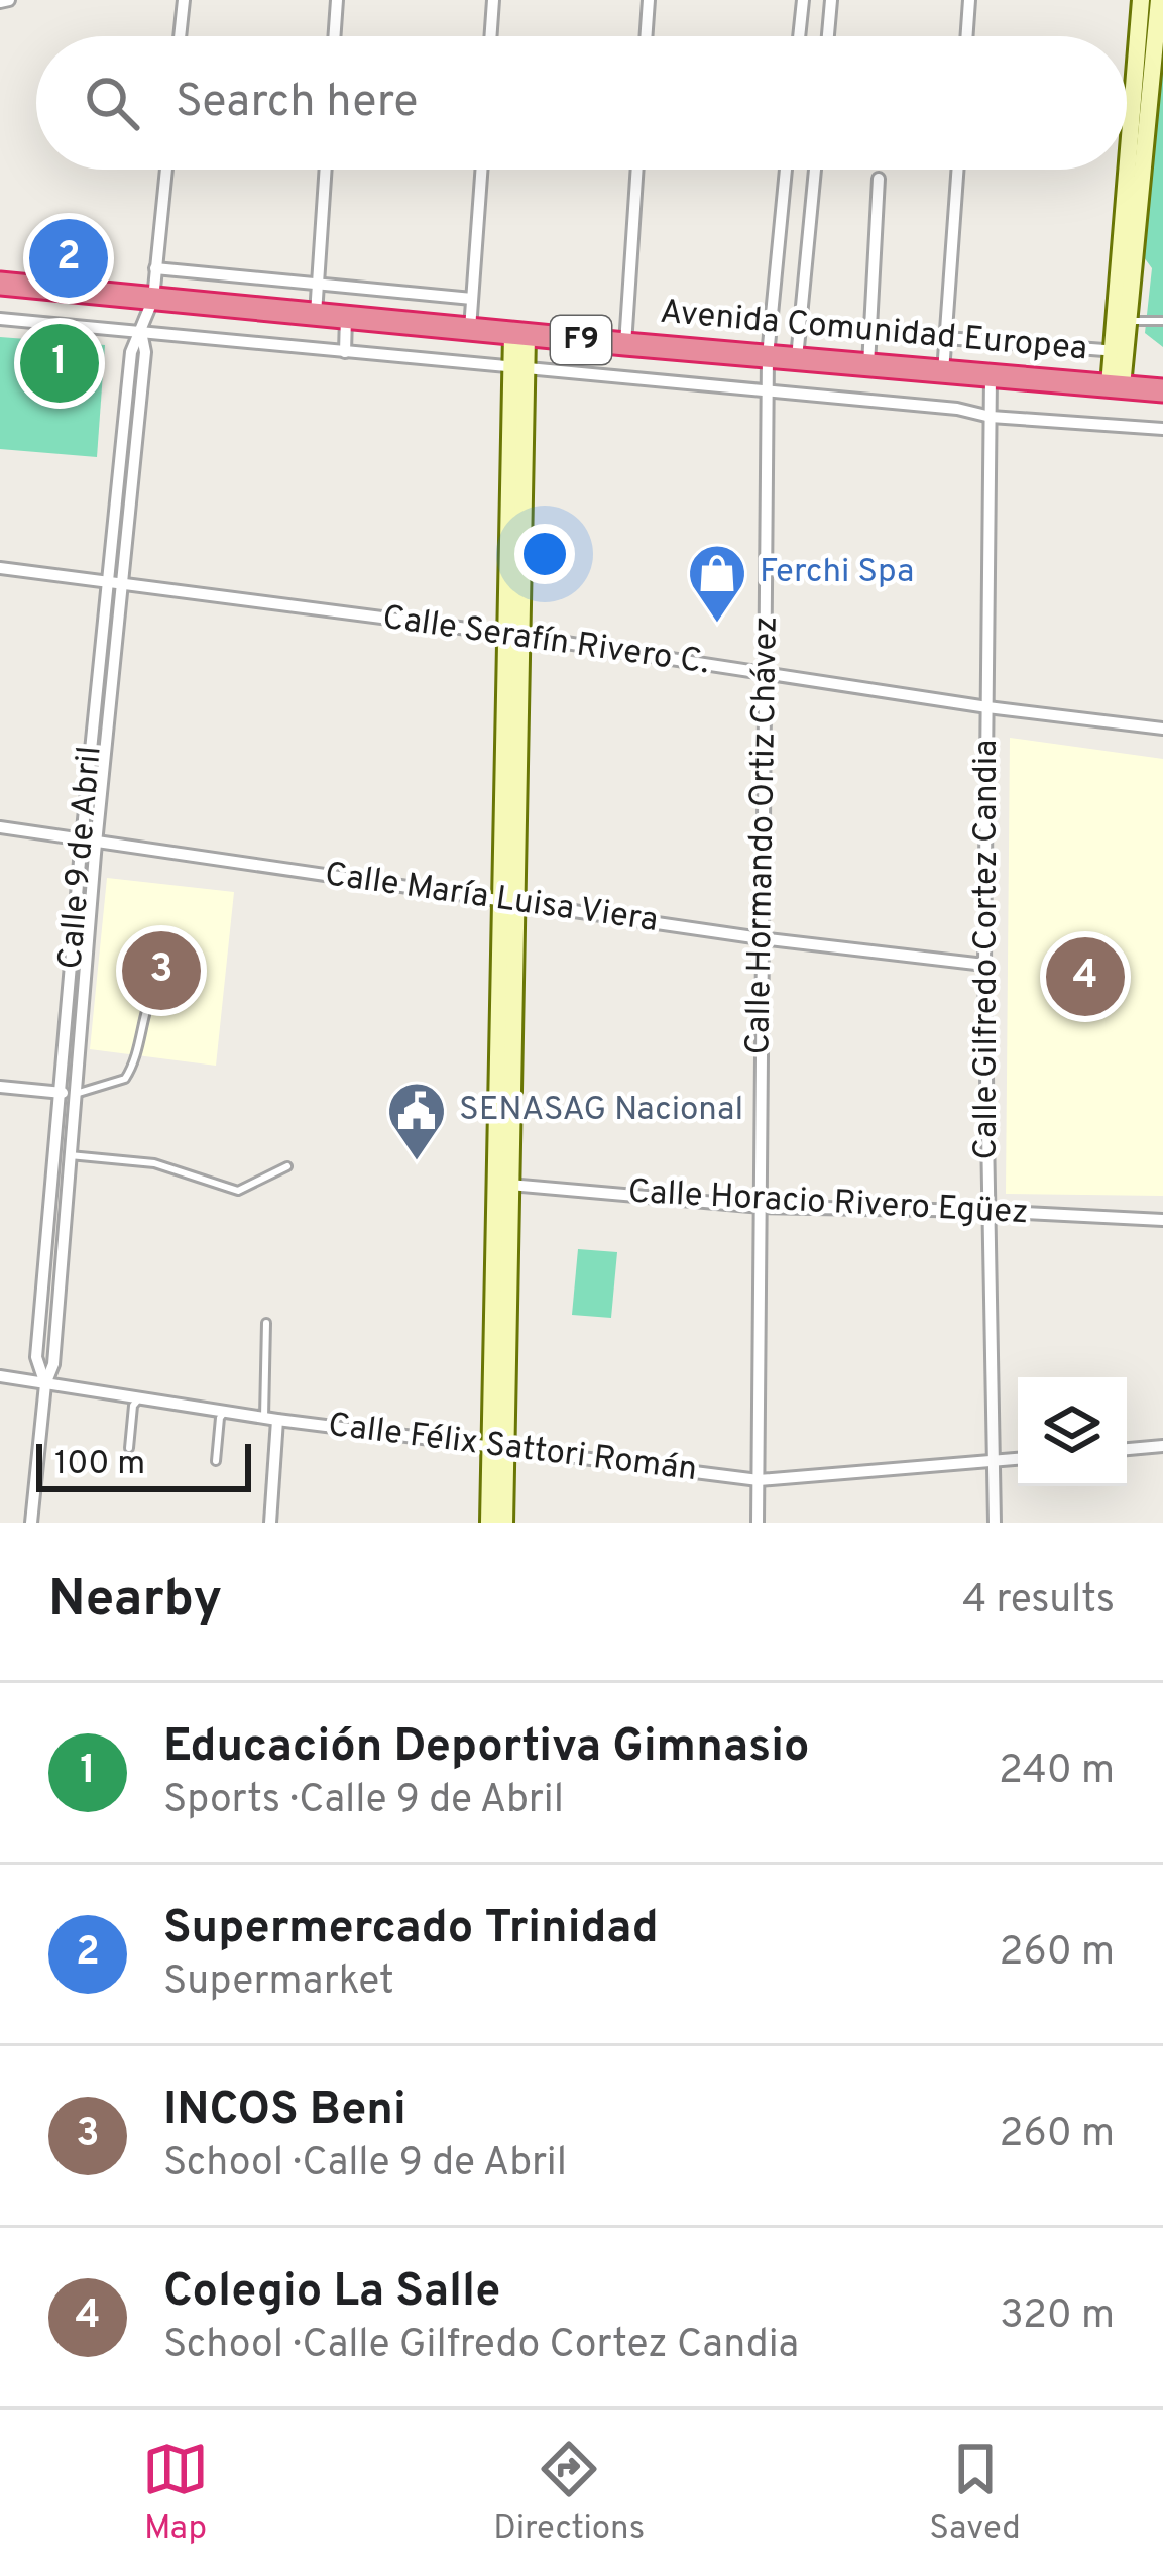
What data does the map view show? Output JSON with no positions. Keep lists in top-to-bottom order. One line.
{"streets":{"highway":["Avenida Comunidad Europea","F9"],"street":["Calle Serafín Rivero C.","Calle Hormando Ortiz Chávez","Calle 9 de Abril","Calle María Luisa Viera","Calle Gilfredo Cortez Candia","Calle Horacio Rivero Egüez","Calle Félix Sattori Román"]},"crossings":[["Avenida Comunidad Europea","Calle Hormando Ortiz Chávez"],["Avenida Comunidad Europea","Calle 9 de Abril"],["Avenida Comunidad Europea","Calle Gilfredo Cortez Candia"],["Calle Serafín Rivero C.","Calle Hormando Ortiz Chávez"],["Calle Serafín Rivero C.","Calle 9 de Abril"],["Calle Serafín Rivero C.","Calle Gilfredo Cortez Candia"],["Calle Hormando Ortiz Chávez","Calle María Luisa Viera"],["Calle Hormando Ortiz Chávez","Calle Horacio Rivero Egüez"],["Calle Hormando Ortiz Chávez","Calle Félix Sattori Román"],["Calle 9 de Abril","Calle María Luisa Viera"],["Calle 9 de Abril","Calle Félix Sattori Román"],["Calle María Luisa Viera","Calle Gilfredo Cortez Candia"],["Calle Gilfredo Cortez Candia","Calle Horacio Rivero Egüez"],["Calle Gilfredo Cortez Candia","Calle Félix Sattori Román"]],"places":{"shop":["Ferchi Spa"],"public building":["SENASAG Nacional"]},"scale_bar":"100 m","page":{"search":"Search here","pins":["2","1","3","4"],"scale":"100 m","heading":["Nearby","4 results"],"list":[{"mark":"1","name":"Educación Deportiva Gimnasio","note":"Sports · Calle 9 de Abril","value":"240 m"},{"mark":"2","name":"Supermercado Trinidad","note":"Supermarket","value":"260 m"},{"mark":"3","name":"INCOS Beni","note":"School · Calle 9 de Abril","value":"260 m"},{"mark":"4","name":"Colegio La Salle","note":"School · Calle Gilfredo Cortez Candia","value":"320 m"}],"nav":["Map","Directions","Saved"]}}
